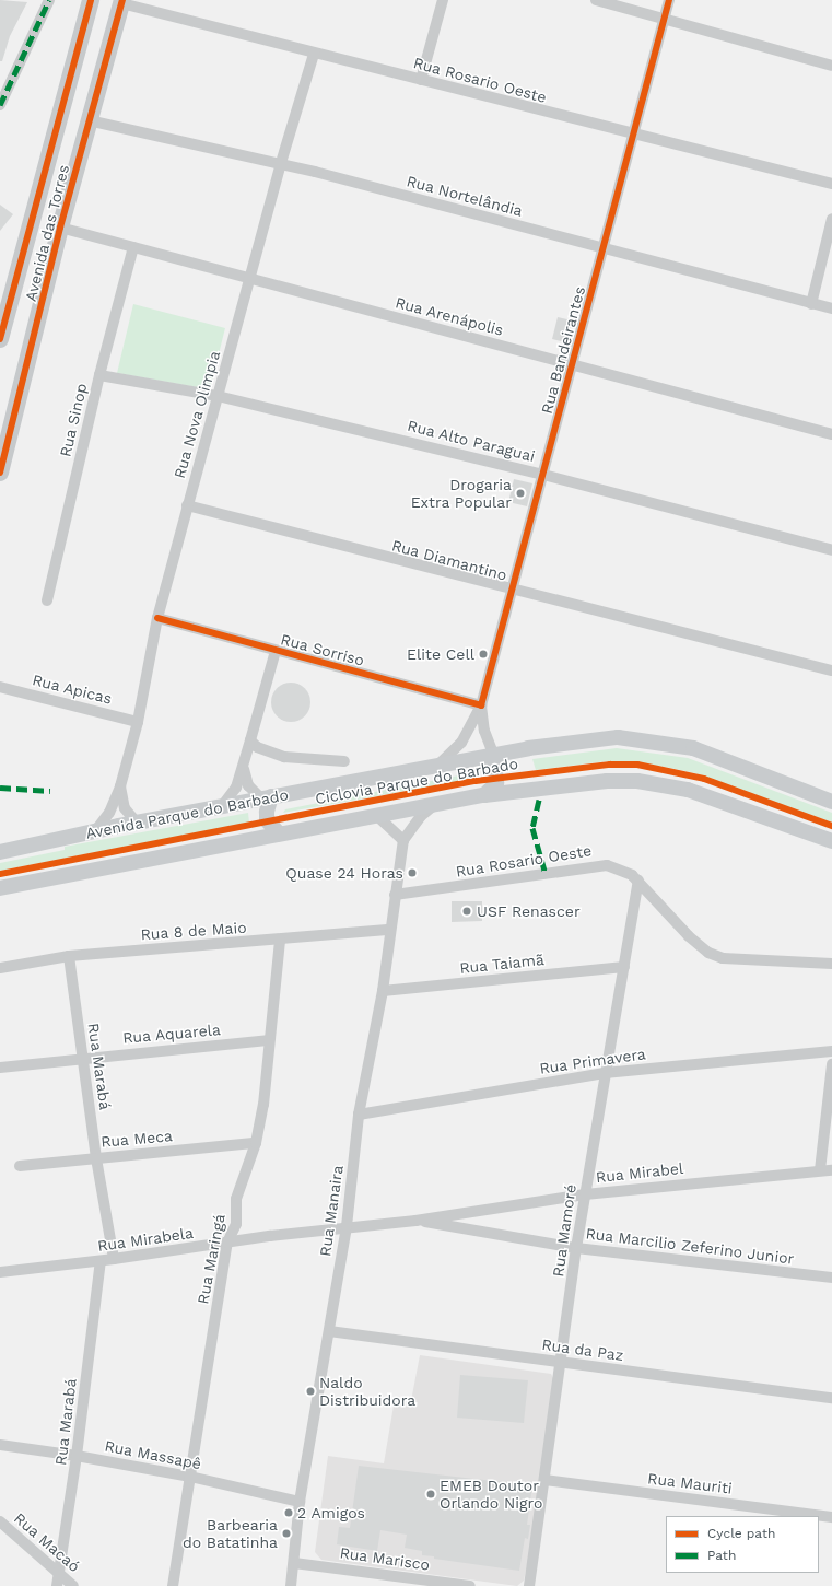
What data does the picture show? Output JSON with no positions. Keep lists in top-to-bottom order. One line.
{"streets":{"main road":["Avenida das Torres","Avenida Parque do Barbado"],"street":["Rua Rosario Oeste","Rua Nortelândia","Rua Arenápolis","Rua Bandeirantes","Rua Nova Olimpia","Rua Sinop","Rua Alto Paraguai","Rua Diamantino","Rua Sorriso","Rua Apicas","Rua 8 de Maio","Rua Taiamã","Rua Aquarela","Rua Primavera","Rua Marabá","Rua Meca","Rua Mirabel","Rua Manaira","Rua Mamoré","Rua Mirabela","Rua Marcilio Zeferino Junior","Rua Maringá","Rua da Paz","Rua Massapê","Rua Mauriti","Rua Macaó","Rua Marisco"],"cycle path":["Ciclovia Parque do Barbado"]},"crossings":[["Rua Rosario Oeste","Avenida das Torres"],["Rua Rosario Oeste","Rua Bandeirantes"],["Rua Rosario Oeste","Rua Nova Olimpia"],["Rua Rosario Oeste","Rua Manaira"],["Rua Rosario Oeste","Rua Mamoré"],["Rua Nortelândia","Avenida das Torres"],["Rua Nortelândia","Rua Bandeirantes"],["Rua Nortelândia","Rua Nova Olimpia"],["Avenida das Torres","Rua Arenápolis"],["Rua Arenápolis","Rua Bandeirantes"],["Rua Arenápolis","Rua Nova Olimpia"],["Rua Arenápolis","Rua Sinop"],["Rua Bandeirantes","Rua Alto Paraguai"],["Rua Bandeirantes","Rua Diamantino"],["Rua Bandeirantes","Rua Sorriso"],["Rua Bandeirantes","Avenida Parque do Barbado"],["Rua Nova Olimpia","Rua Alto Paraguai"],["Rua Nova Olimpia","Rua Diamantino"],["Rua Nova Olimpia","Rua Sorriso"],["Rua Nova Olimpia","Rua Apicas"],["Rua Nova Olimpia","Avenida Parque do Barbado"],["Rua Sinop","Rua Alto Paraguai"],["Rua 8 de Maio","Rua Marabá"],["Rua 8 de Maio","Rua Manaira"],["Rua 8 de Maio","Rua Maringá"],["Rua Taiamã","Rua Manaira"],["Rua Taiamã","Rua Mamoré"],["Rua Aquarela","Rua Marabá"],["Rua Aquarela","Rua Maringá"],["Rua Primavera","Rua Manaira"],["Rua Primavera","Rua Mamoré"],["Rua Marabá","Rua Meca"],["Rua Marabá","Rua Mirabela"],["Rua Marabá","Rua Massapê"],["Rua Marabá","Rua Macaó"],["Rua Meca","Rua Maringá"],["Rua Mirabel","Rua Manaira"],["Rua Mirabel","Rua Mamoré"],["Rua Mirabel","Rua Mirabela"],["Rua Mirabel","Rua Marcilio Zeferino Junior"],["Rua Manaira","Rua Mirabela"],["Rua Manaira","Rua da Paz"],["Rua Manaira","Rua Massapê"],["Rua Manaira","Rua Marisco"],["Rua Mamoré","Rua Marcilio Zeferino Junior"],["Rua Mamoré","Rua da Paz"],["Rua Mamoré","Rua Mauriti"],["Rua Mirabela","Rua Maringá"],["Rua Maringá","Rua Massapê"]],"places":["Drogaria Extra Popular","Elite Cell","Quase 24 Horas","USF Renascer","Naldo Distribuidora","EMEB Doutor Orlando Nigro","2 Amigos","Barbearia do Batatinha"],"legend":["Cycle path","Path"]}
